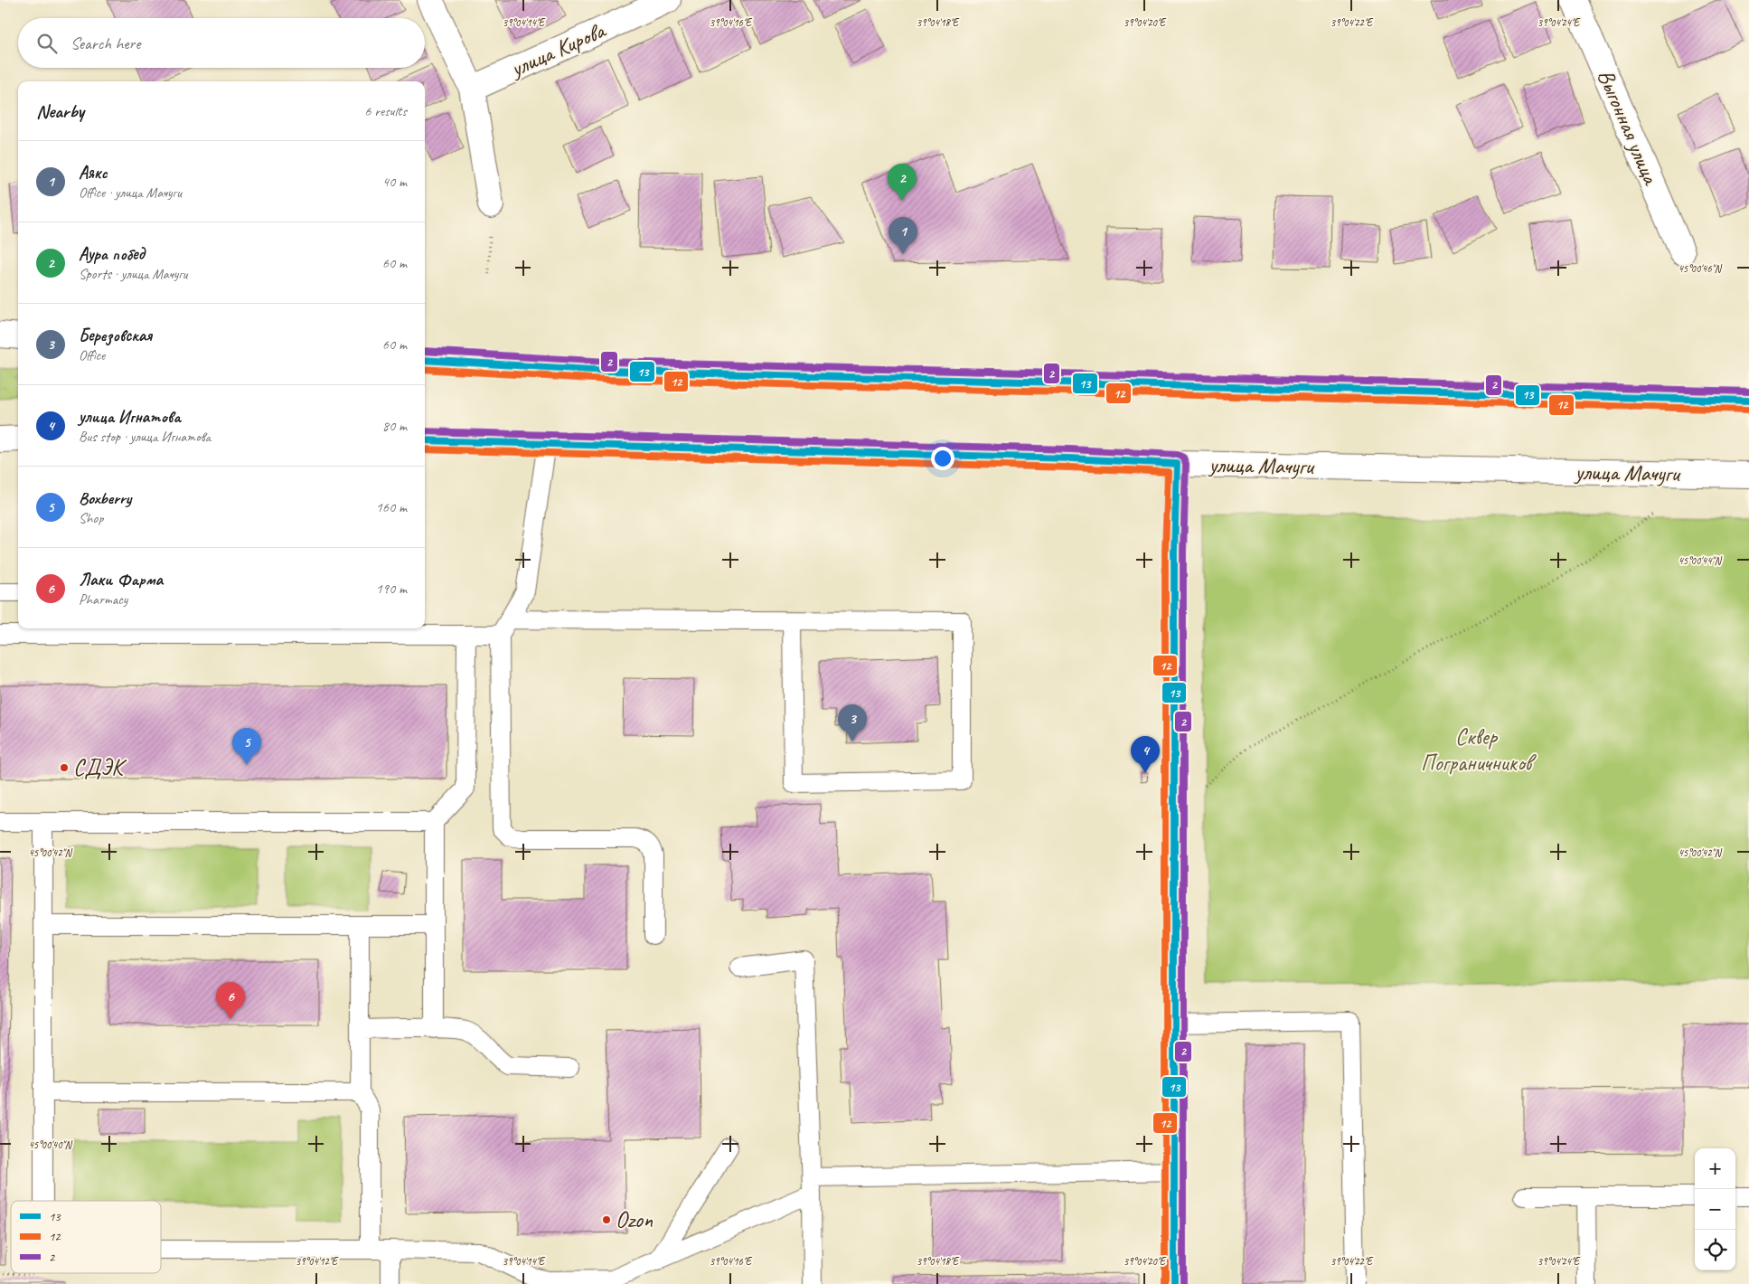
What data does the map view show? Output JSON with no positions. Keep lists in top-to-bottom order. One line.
{"streets":{"main road":["улица Кирова","Выгонная улица","улица Мачуги"]},"parks":["Сквер Пограничников"],"places":["СДЭК","Ozon"],"lines":["transit line 2","transit line 13","transit line 12"],"legend":["13","12","2"],"page":{"search":"Search here","heading":["Nearby","6 results"],"list":[{"mark":"1","name":"Аякс","note":"Office · улица Мачуги","value":"40 m"},{"mark":"2","name":"Аура побед","note":"Sports · улица Мачуги","value":"60 m"},{"mark":"3","name":"Березовская","note":"Office","value":"60 m"},{"mark":"4","name":"улица Игнатова","note":"Bus stop · улица Игнатова","value":"80 m"},{"mark":"5","name":"Boxberry","note":"Shop","value":"160 m"},{"mark":"6","name":"Лаки Фарма","note":"Pharmacy","value":"190 m"}],"pins":["2","1","3","5","4","6"],"map_buttons":["+","−"]},"coordinates":["39°04'14\"E","39°04'16\"E","39°04'18\"E","39°04'20\"E","39°04'22\"E","39°04'24\"E","45°00'46\"N","45°00'44\"N","45°00'42\"N","45°00'40\"N","39°04'12\"E"]}
